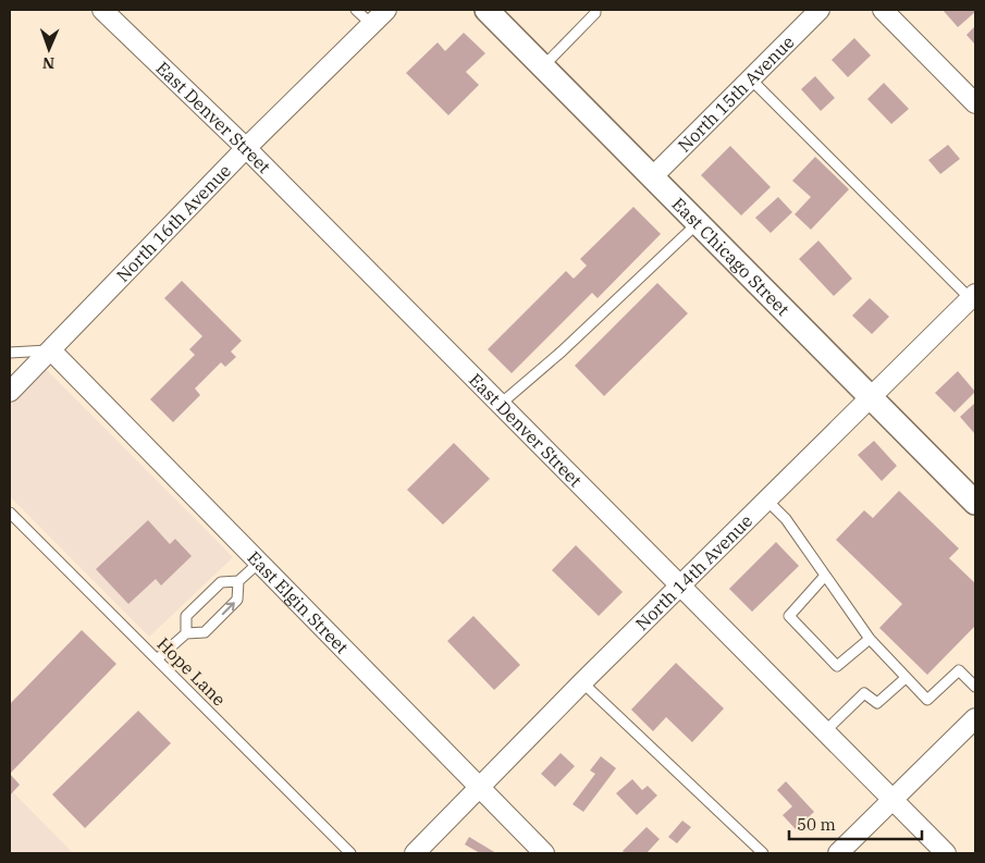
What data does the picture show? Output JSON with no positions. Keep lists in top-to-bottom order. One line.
{"streets":{"street":["North 15th Avenue","East Denver Street","North 16th Avenue","East Chicago Street","North 14th Avenue","East Elgin Street"],"lane":["Hope Lane"]},"crossings":[["North 15th Avenue","East Chicago Street"],["East Denver Street","North 16th Avenue"],["East Denver Street","North 14th Avenue"],["North 16th Avenue","East Elgin Street"],["East Chicago Street","North 14th Avenue"],["North 14th Avenue","East Elgin Street"]],"scale_bar":"50 m","north":"bottom"}
